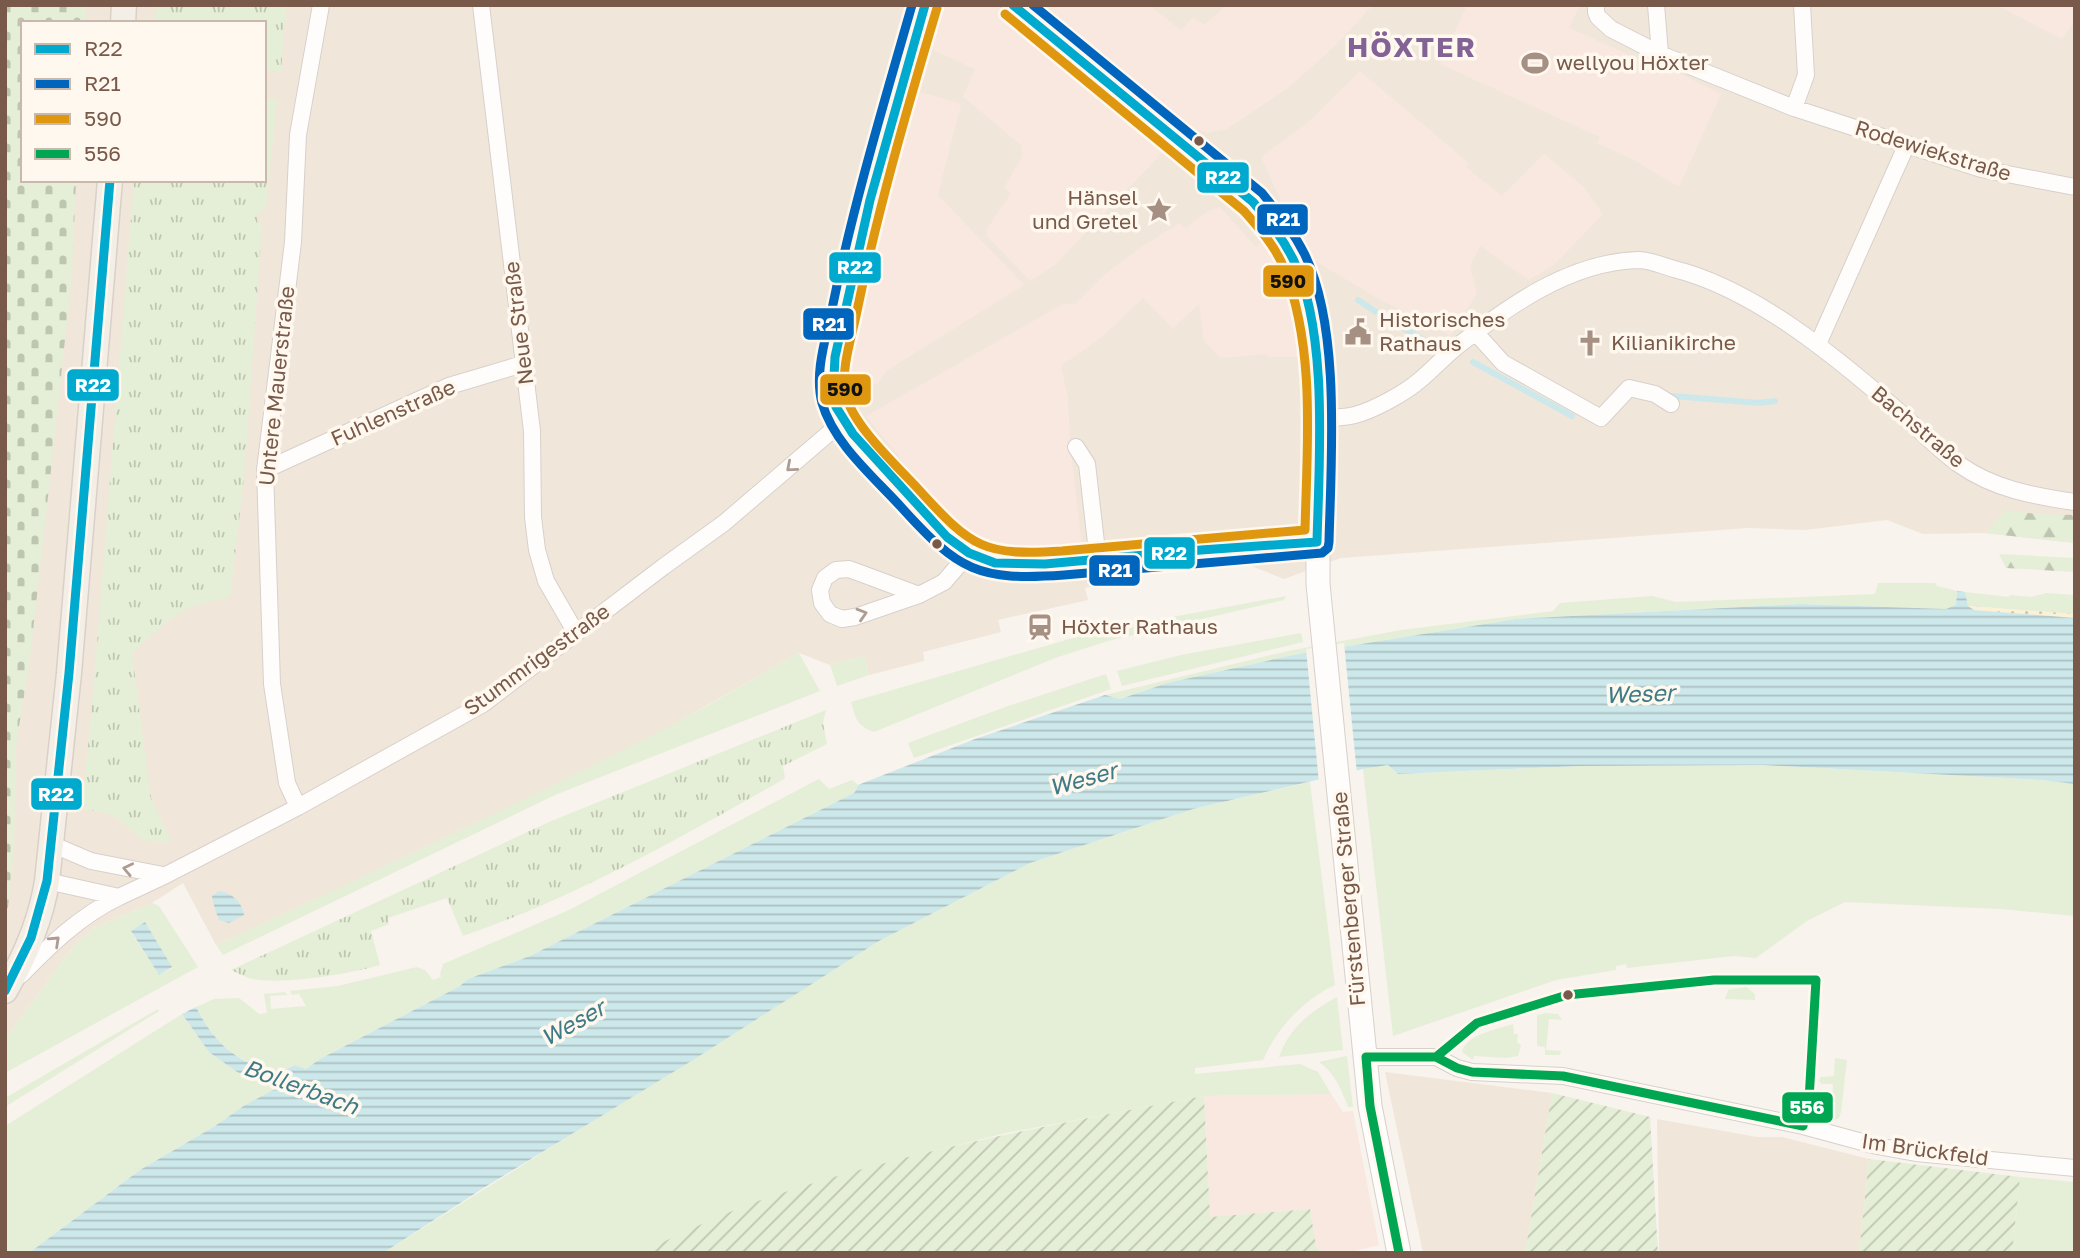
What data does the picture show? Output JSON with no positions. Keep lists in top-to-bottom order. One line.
{"streets":{"main road":["Fürstenberger Straße"],"street":["Rodewiekstraße","Neue Straße","Untere Mauerstraße","Fuhlenstraße","Bachstraße","Stummrigestraße","Im Brückfeld"]},"crossings":[["Neue Straße","Fuhlenstraße"],["Neue Straße","Stummrigestraße"],["Untere Mauerstraße","Fuhlenstraße"],["Untere Mauerstraße","Stummrigestraße"],["Bachstraße","Fürstenberger Straße"],["Fürstenberger Straße","Im Brückfeld"]],"districts":["HÖXTER"],"water":["Weser","Bollerbach"],"places":{"sports":["wellyou Höxter"],"place":["Hänsel und Gretel"],"public building":["Historisches Rathaus"],"church":["Kilianikirche"],"station":["Höxter Rathaus"]},"lines":["transit line R22","transit line R21","transit line 590","transit line 556"],"legend":["R22","R21","590","556"]}
